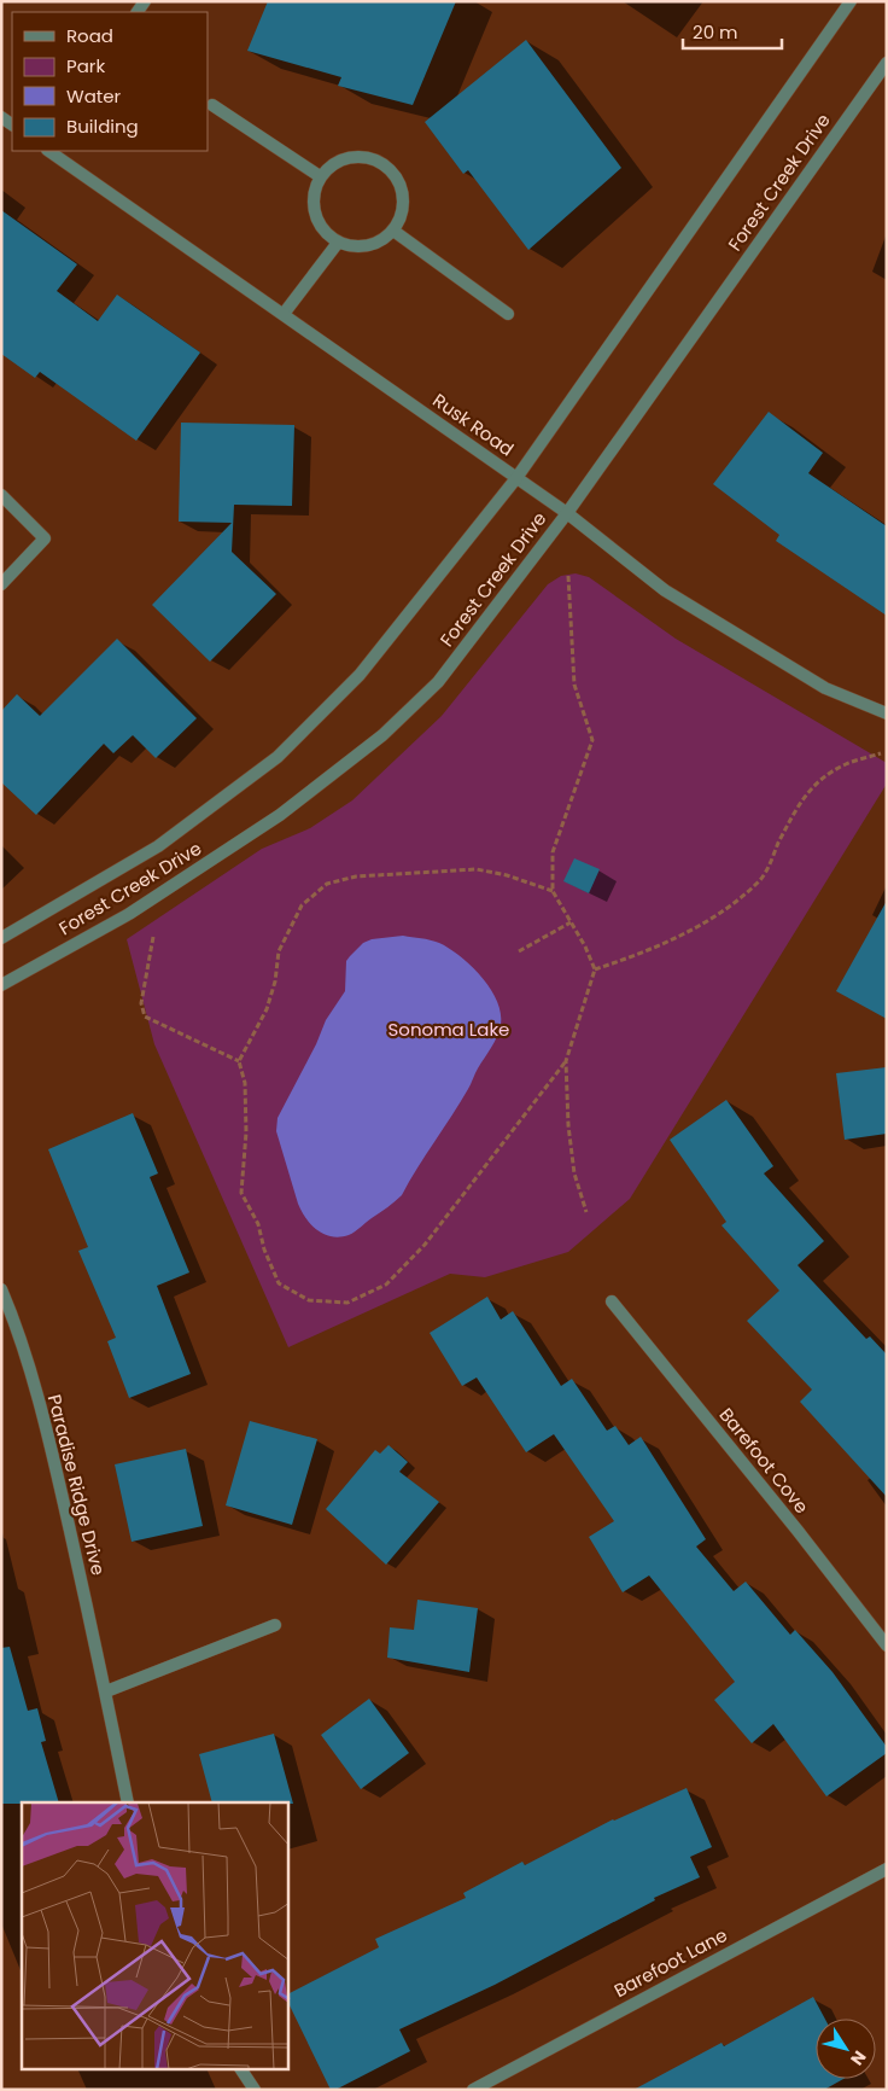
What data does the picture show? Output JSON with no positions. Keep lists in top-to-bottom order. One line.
{"streets":{"street":["Forest Creek Drive","Rusk Road","Barefoot Cove","Paradise Ridge Drive","Barefoot Lane"]},"crossings":[["Forest Creek Drive","Rusk Road"]],"parks":["Sonoma Lake"],"legend":["Road","Park","Water","Building"],"scale_bar":"20 m","north":"bottom right"}
